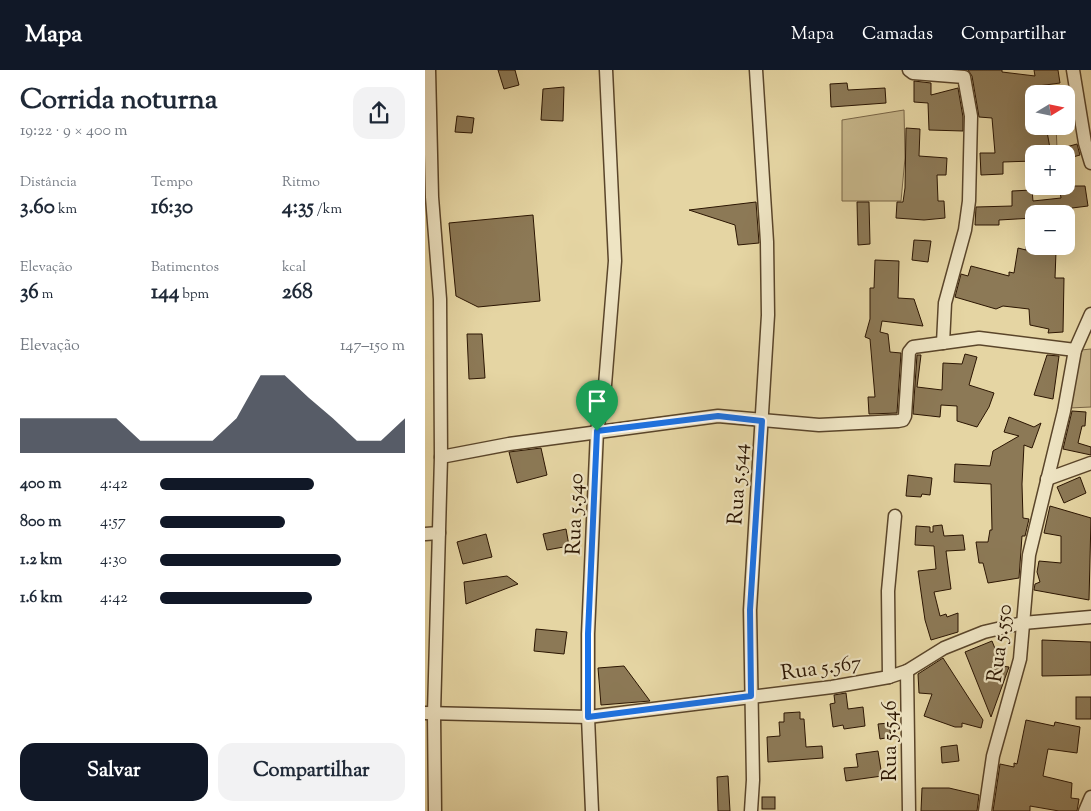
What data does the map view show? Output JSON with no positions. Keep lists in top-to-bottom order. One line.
{"streets":{"street":["Rua 5.544","Rua 5.540","Rua 5.550","Rua 5.567","Rua 5.546"]},"crossings":[["Rua 5.544","Rua 5.567"],["Rua 5.540","Rua 5.567"],["Rua 5.550","Rua 5.567"],["Rua 5.567","Rua 5.546"]],"north":"right","page":{"header":"Mapa","nav":["Mapa","Camadas","Compartilhar"],"heading":["Corrida noturna","19:22 · 9 × 400 m"],"map_buttons":["+","−"],"stats":[["Distância","3.60 km"],["Tempo","16:30"],["Ritmo","4:35 /km"],["Elevação","36 m"],["Batimentos","144 bpm"],["kcal","268"]],"chart":["Elevação","147–150 m"],"list":[{"name":"400 m","note":"4:42"},{"name":"800 m","note":"4:57"},{"name":"1.2 km","note":"4:30"},{"name":"1.6 km","note":"4:42"}],"buttons":["Salvar","Compartilhar"]}}
